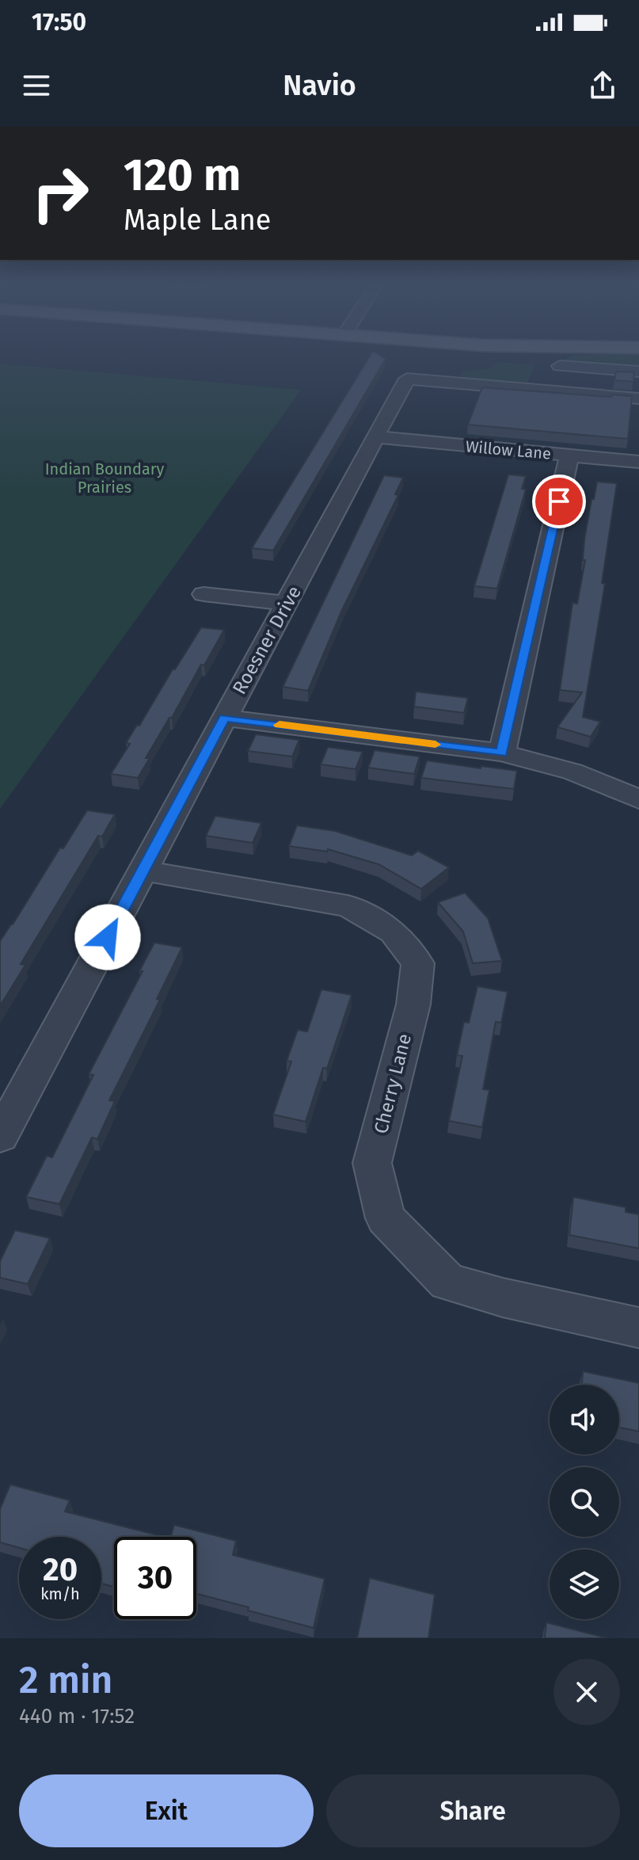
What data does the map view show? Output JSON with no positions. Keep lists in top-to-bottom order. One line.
{"streets":{"street":["Willow Lane","Roesner Drive","Cherry Lane"]},"crossings":[["Willow Lane","Roesner Drive"],["Roesner Drive","Cherry Lane"]],"parks":["Indian Boundary Prairies"],"page":{"status":"17:50","header":"Navio","turn":["120 m","Maple Lane"],"speed":"20 km/h","limit":"30","heading":["2 min","440 m · 17:52"],"buttons":["Exit","Share"]}}
